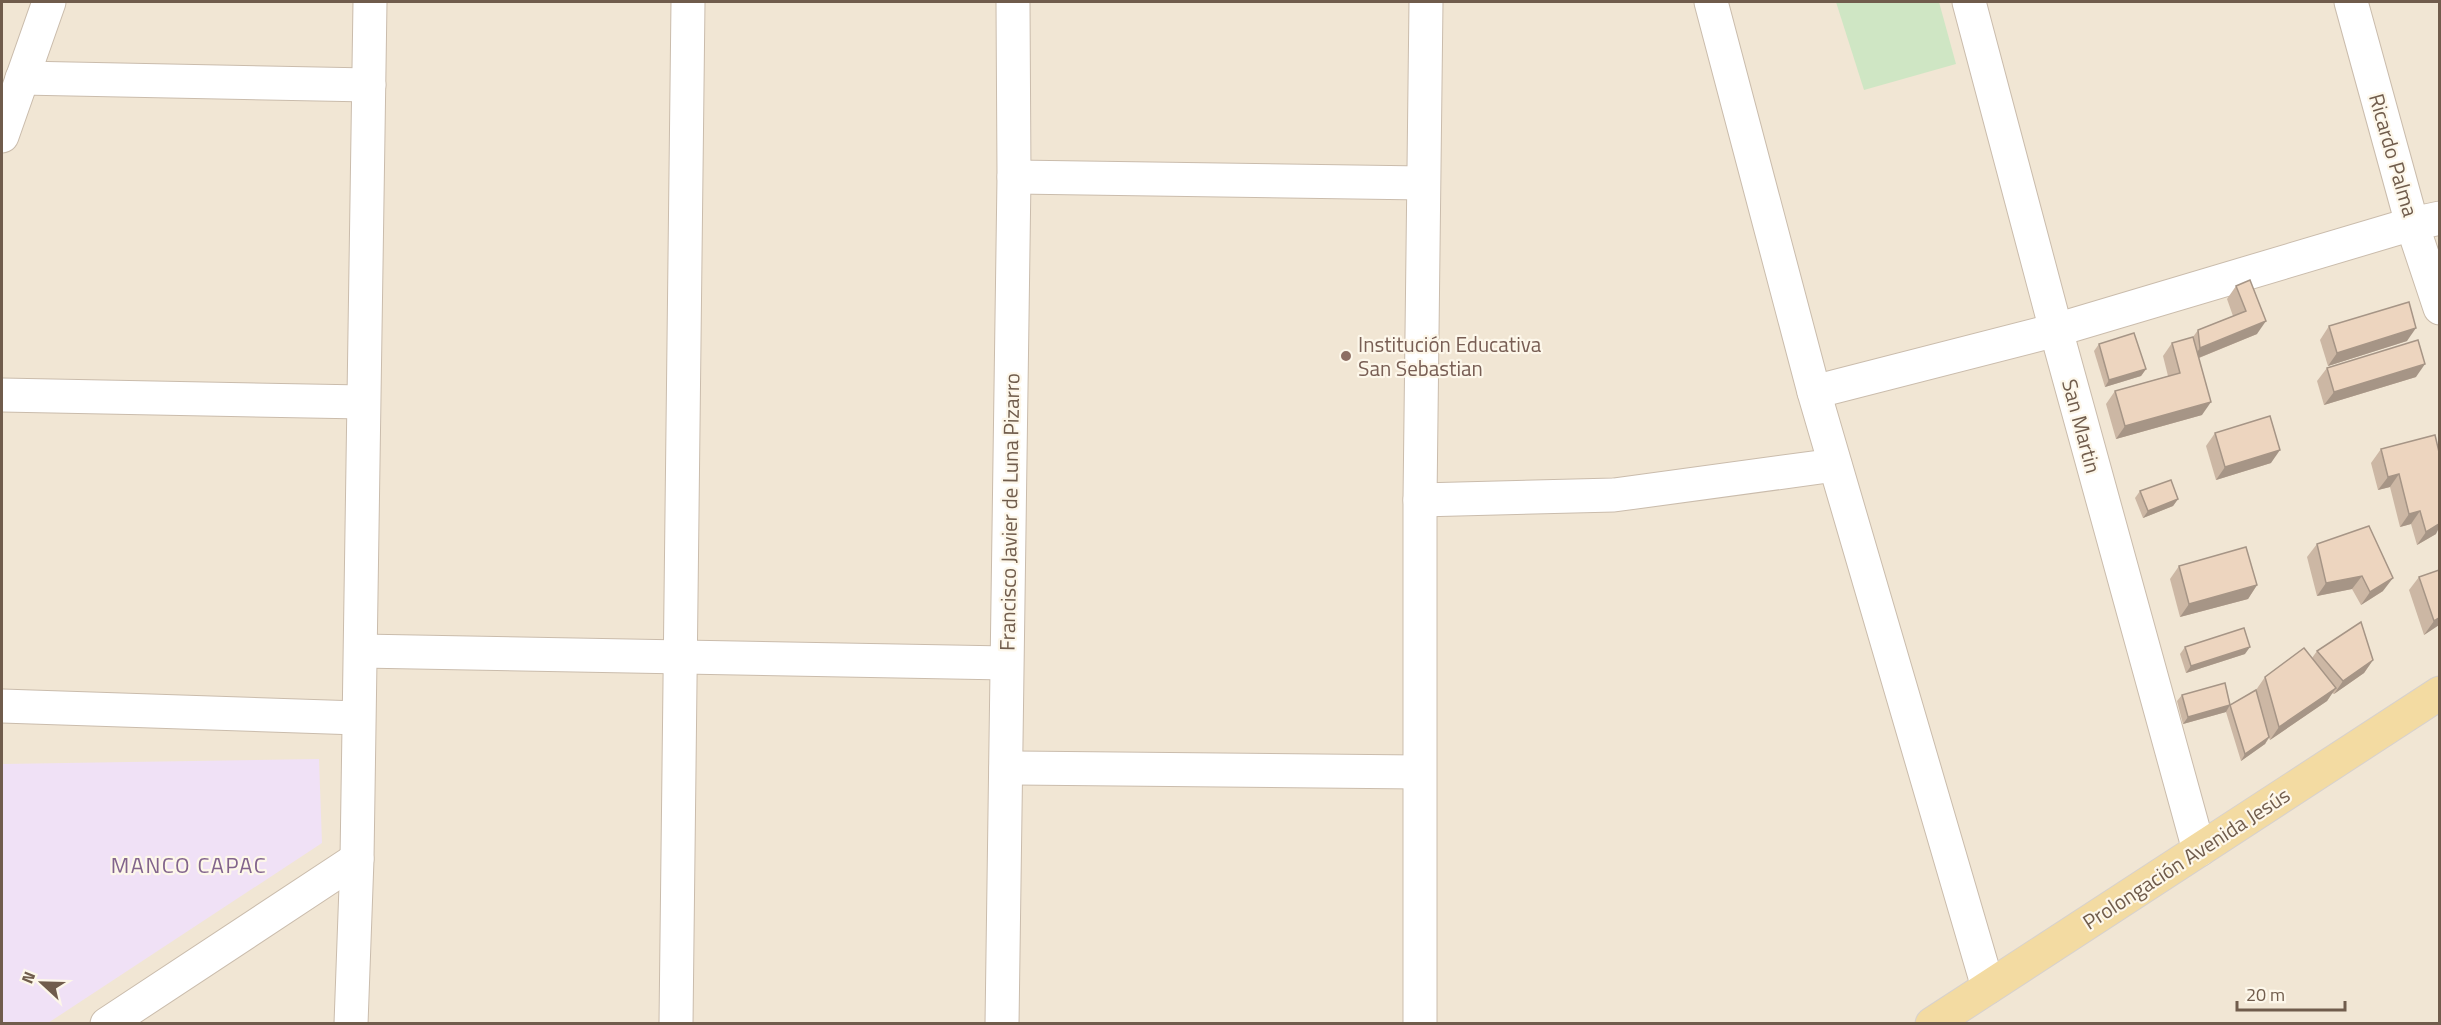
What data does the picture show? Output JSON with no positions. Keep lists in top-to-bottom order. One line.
{"streets":{"main road":["Prolongación Avenida Jesús"],"street":["Ricardo Palma","San Martin","Francisco Javier de Luna Pizarro"]},"crossings":[["San Martin","Prolongación Avenida Jesús"]],"districts":["MANCO CAPAC"],"places":["Institución Educativa San Sebastian"],"scale_bar":"20 m","north":"left"}
